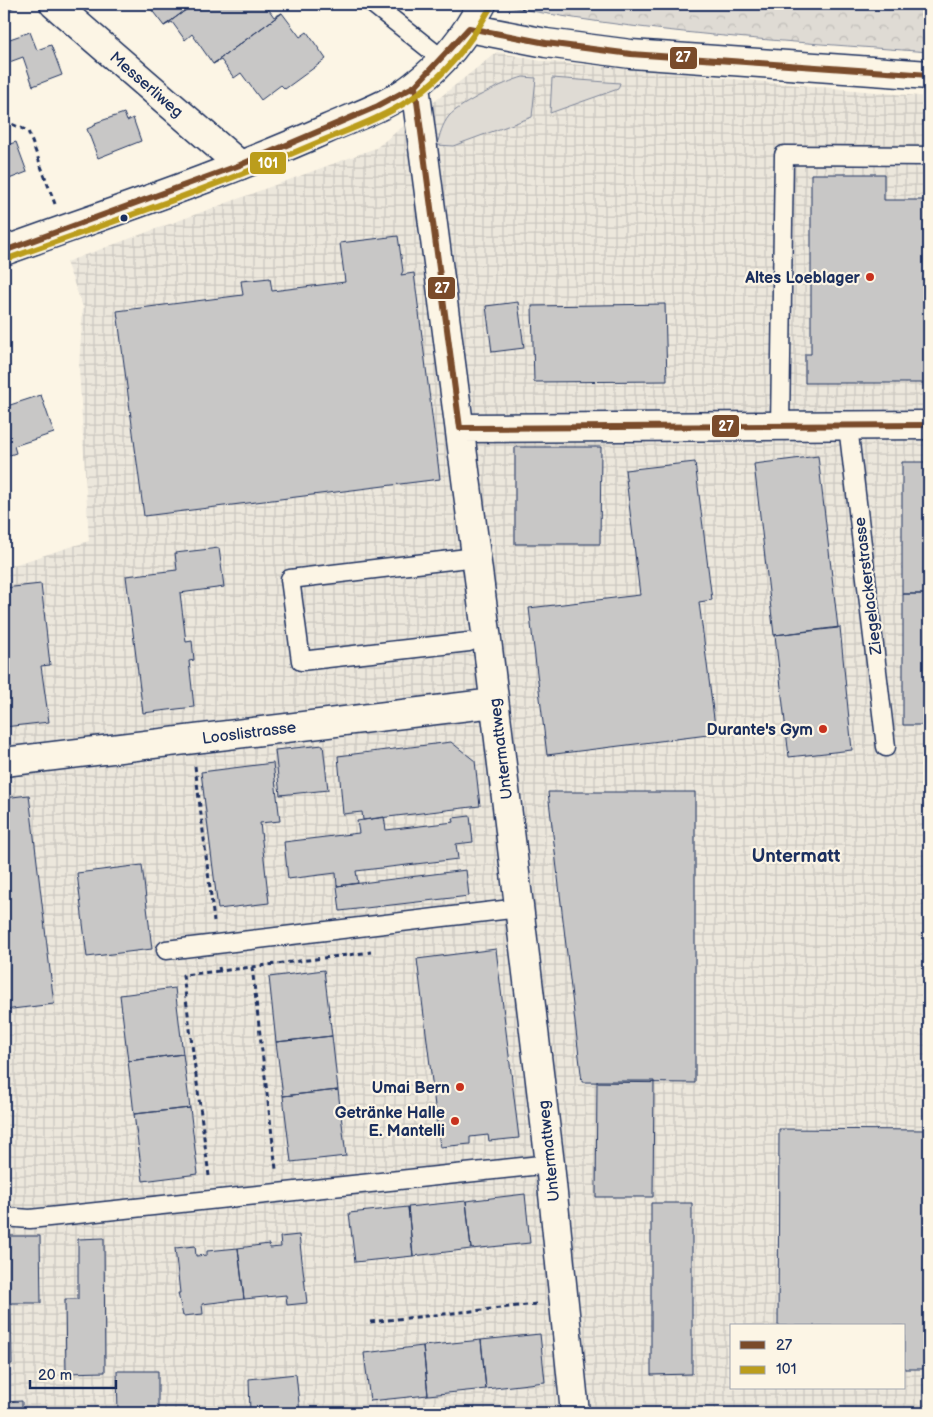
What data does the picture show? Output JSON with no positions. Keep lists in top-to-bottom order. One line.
{"streets":{"street":["Messerliweg","Looslistrasse","Untermattweg"],"lane":["Ziegelackerstrasse"]},"crossings":[["Looslistrasse","Untermattweg"]],"districts":["Untermatt"],"places":["Altes Loeblager","Durante's Gym","Umai Bern","Getränke Halle E. Mantelli"],"lines":["transit line 101","transit line 27"],"legend":["27","101"],"scale_bar":"20 m"}
